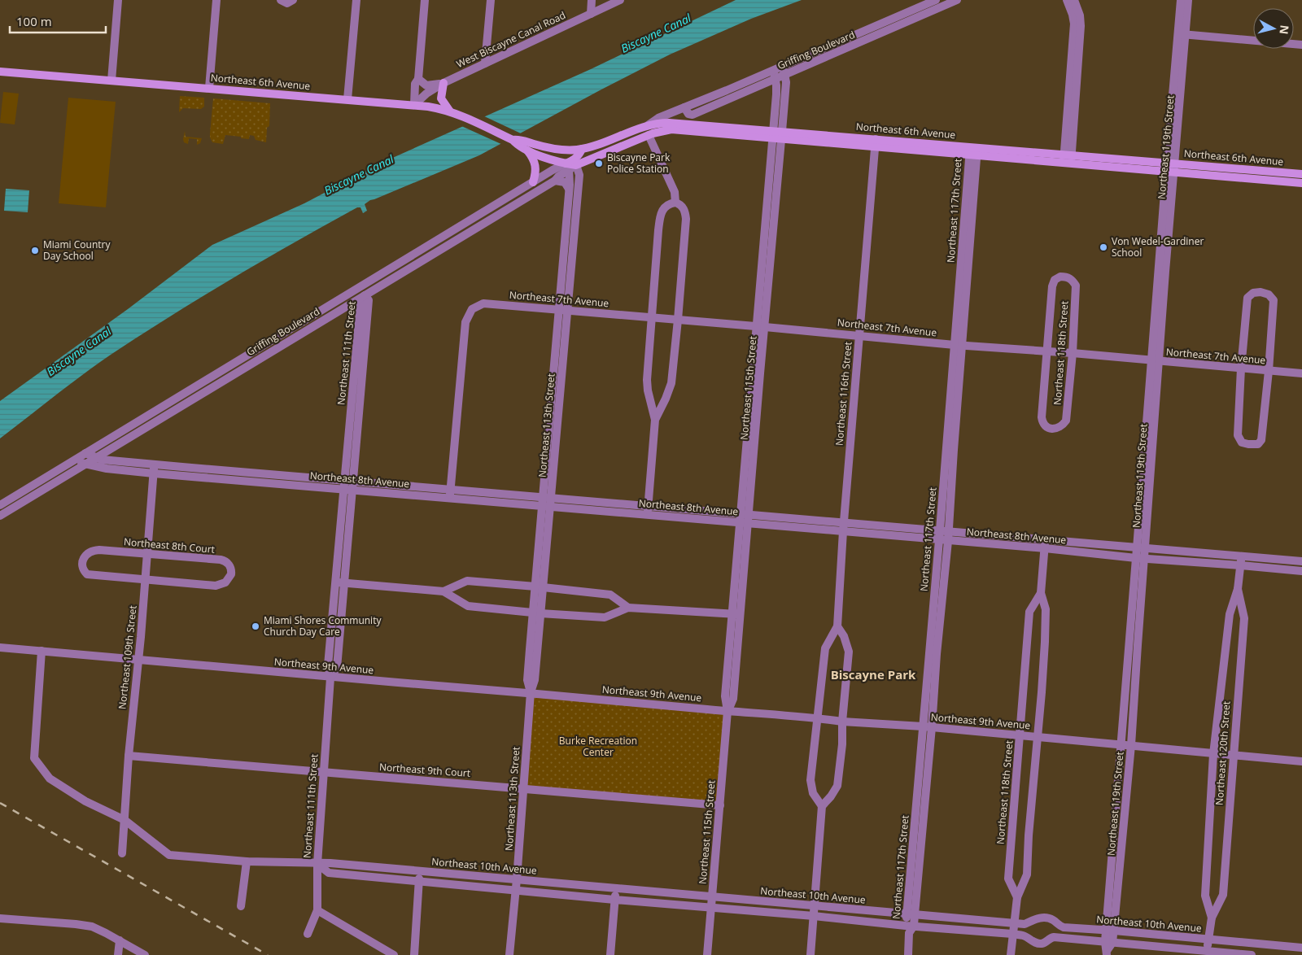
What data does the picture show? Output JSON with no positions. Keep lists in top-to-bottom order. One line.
{"streets":{"main road":["Griffing Boulevard","Northeast 6th Avenue"],"street":["West Biscayne Canal Road","Northeast 119th Street","Northeast 117th Street","Northeast 7th Avenue","Northeast 111th Street","Northeast 118th Street","Northeast 115th Street","Northeast 116th Street","Northeast 113th Street","Northeast 8th Avenue","Northeast 8th Court","Northeast 109th Street","Northeast 9th Avenue","Northeast 120th Street","Northeast 9th Court","Northeast 10th Avenue"]},"crossings":[["West Biscayne Canal Road","Northeast 6th Avenue"],["Griffing Boulevard","Northeast 6th Avenue"],["Griffing Boulevard","Northeast 111th Street"],["Griffing Boulevard","Northeast 115th Street"],["Griffing Boulevard","Northeast 113th Street"],["Griffing Boulevard","Northeast 8th Avenue"],["Northeast 6th Avenue","Northeast 119th Street"],["Northeast 6th Avenue","Northeast 117th Street"],["Northeast 6th Avenue","Northeast 115th Street"],["Northeast 6th Avenue","Northeast 116th Street"],["Northeast 6th Avenue","Northeast 113th Street"],["Northeast 119th Street","Northeast 7th Avenue"],["Northeast 119th Street","Northeast 8th Avenue"],["Northeast 119th Street","Northeast 9th Avenue"],["Northeast 119th Street","Northeast 10th Avenue"],["Northeast 117th Street","Northeast 7th Avenue"],["Northeast 117th Street","Northeast 8th Avenue"],["Northeast 117th Street","Northeast 9th Avenue"],["Northeast 117th Street","Northeast 10th Avenue"],["Northeast 7th Avenue","Northeast 118th Street"],["Northeast 7th Avenue","Northeast 115th Street"],["Northeast 7th Avenue","Northeast 116th Street"],["Northeast 7th Avenue","Northeast 113th Street"],["Northeast 7th Avenue","Northeast 8th Avenue"],["Northeast 111th Street","Northeast 8th Avenue"],["Northeast 111th Street","Northeast 9th Avenue"],["Northeast 111th Street","Northeast 9th Court"],["Northeast 111th Street","Northeast 10th Avenue"],["Northeast 118th Street","Northeast 8th Avenue"],["Northeast 118th Street","Northeast 9th Avenue"],["Northeast 118th Street","Northeast 10th Avenue"],["Northeast 115th Street","Northeast 8th Avenue"],["Northeast 115th Street","Northeast 9th Avenue"],["Northeast 115th Street","Northeast 9th Court"],["Northeast 115th Street","Northeast 10th Avenue"],["Northeast 116th Street","Northeast 8th Avenue"],["Northeast 116th Street","Northeast 9th Avenue"],["Northeast 113th Street","Northeast 8th Avenue"],["Northeast 113th Street","Northeast 9th Avenue"],["Northeast 113th Street","Northeast 9th Court"],["Northeast 113th Street","Northeast 10th Avenue"],["Northeast 8th Avenue","Northeast 109th Street"],["Northeast 8th Avenue","Northeast 120th Street"],["Northeast 8th Court","Northeast 109th Street"],["Northeast 109th Street","Northeast 9th Avenue"],["Northeast 109th Street","Northeast 9th Court"],["Northeast 109th Street","Northeast 10th Avenue"],["Northeast 9th Avenue","Northeast 120th Street"],["Northeast 9th Avenue","Northeast 10th Avenue"],["Northeast 120th Street","Northeast 10th Avenue"]],"districts":["Biscayne Park"],"water":["Biscayne Canal"],"parks":["Burke Recreation Center"],"places":["Biscayne Park Police Station","Von Wedel-Gardiner School","Miami Country Day School","Miami Shores Community Church Day Care"],"scale_bar":"100 m","north":"right"}
